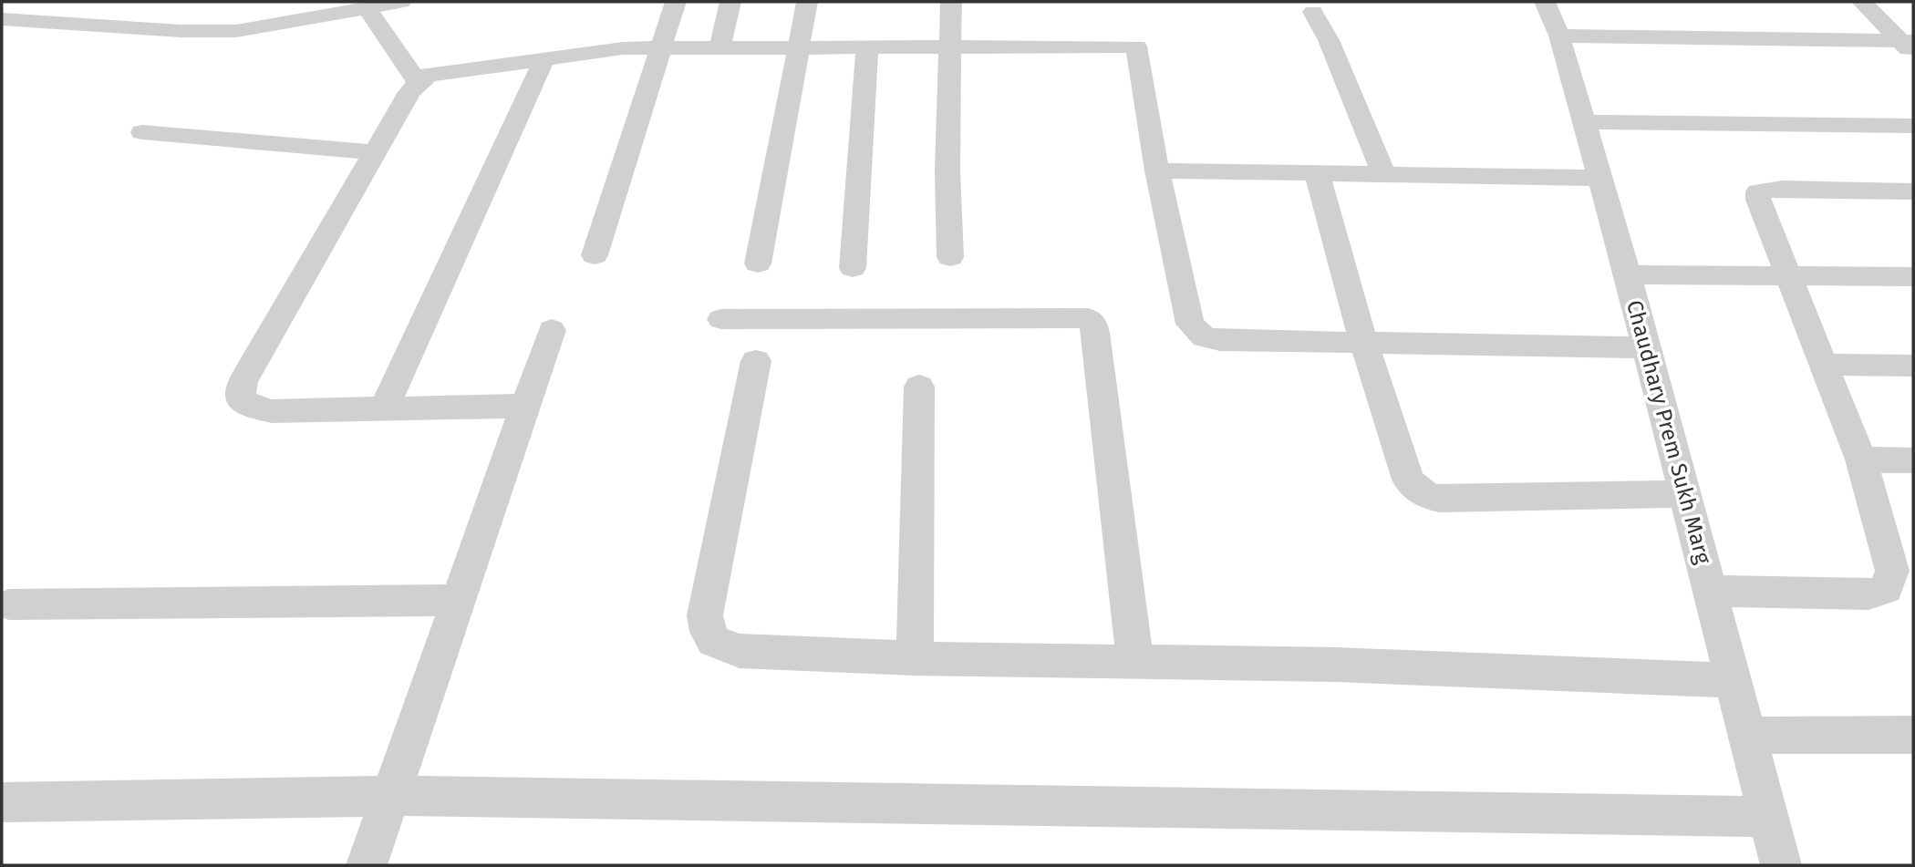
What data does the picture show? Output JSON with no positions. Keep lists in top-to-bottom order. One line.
{"streets":{"street":["Chaudhary Prem Sukh Marg"]}}
